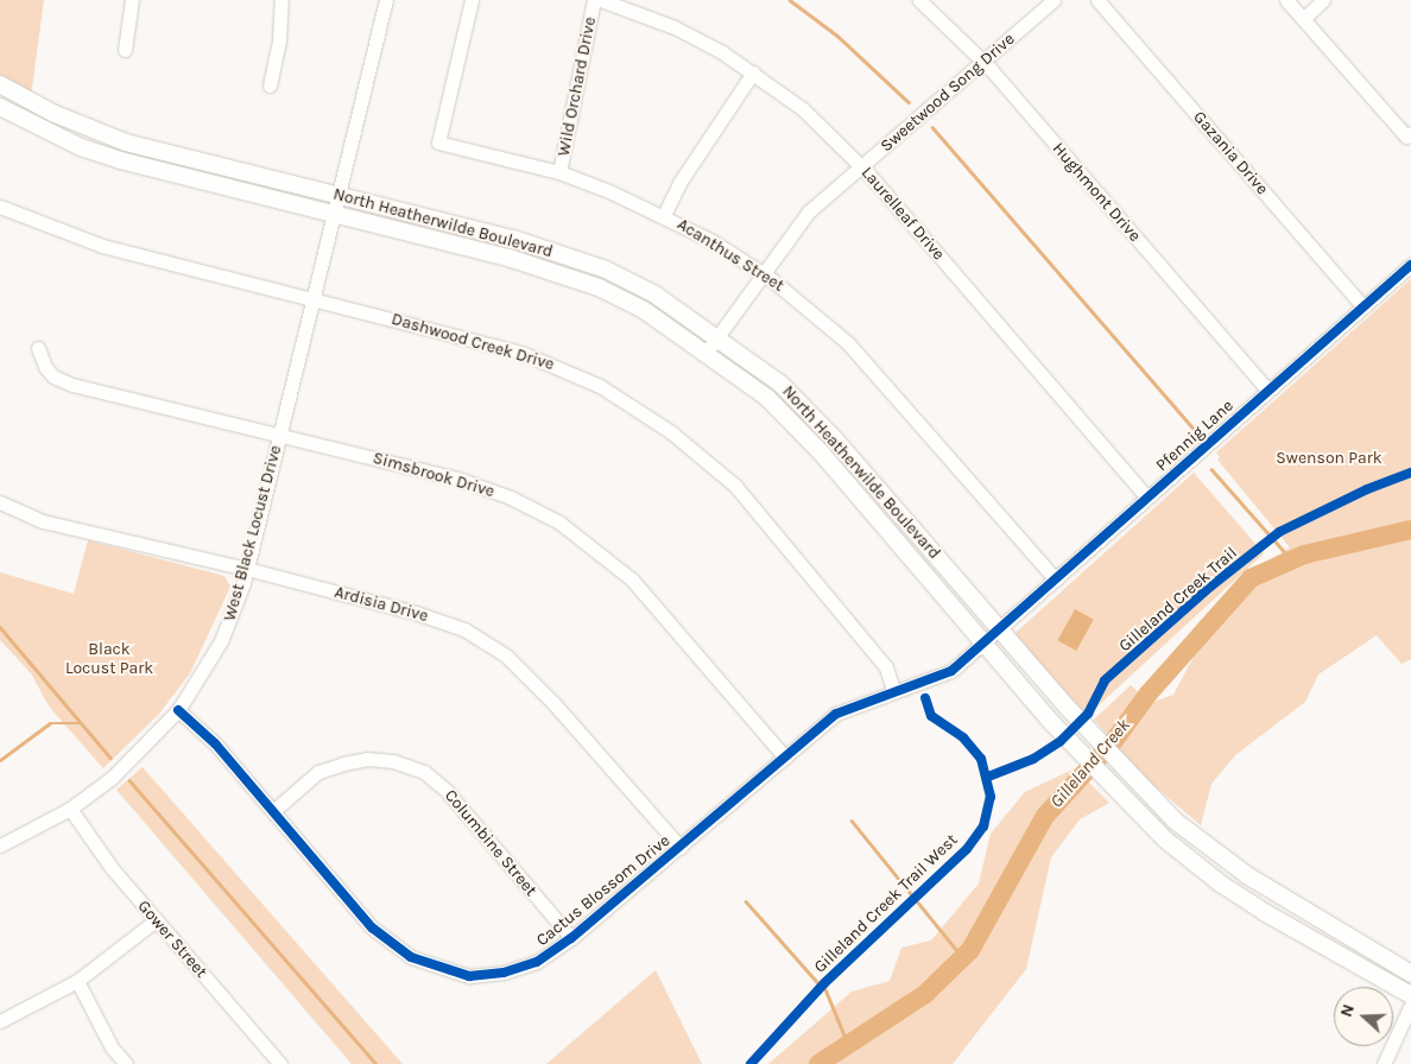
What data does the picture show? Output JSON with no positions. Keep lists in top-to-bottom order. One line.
{"streets":{"main road":["North Heatherwilde Boulevard"],"street":["Wild Orchard Drive","Sweetwood Song Drive","Gazania Drive","Hughmont Drive","Laurelleaf Drive","Acanthus Street","Dashwood Creek Drive","Pfennig Lane","Simsbrook Drive","West Black Locust Drive","Ardisia Drive","Columbine Street","Cactus Blossom Drive","Gower Street"],"cycle path":["Gilleland Creek Trail","Gilleland Creek Trail West"]},"crossings":[["Wild Orchard Drive","Acanthus Street"],["Sweetwood Song Drive","Hughmont Drive"],["Sweetwood Song Drive","Laurelleaf Drive"],["Sweetwood Song Drive","North Heatherwilde Boulevard"],["Sweetwood Song Drive","Acanthus Street"],["Gazania Drive","Pfennig Lane"],["Hughmont Drive","Pfennig Lane"],["Laurelleaf Drive","Pfennig Lane"],["North Heatherwilde Boulevard","Pfennig Lane"],["North Heatherwilde Boulevard","West Black Locust Drive"],["North Heatherwilde Boulevard","Cactus Blossom Drive"],["Acanthus Street","Pfennig Lane"],["Dashwood Creek Drive","West Black Locust Drive"],["Dashwood Creek Drive","Cactus Blossom Drive"],["Pfennig Lane","Cactus Blossom Drive"],["Simsbrook Drive","West Black Locust Drive"],["Simsbrook Drive","Cactus Blossom Drive"],["West Black Locust Drive","Ardisia Drive"],["West Black Locust Drive","Cactus Blossom Drive"],["West Black Locust Drive","Gower Street"],["Ardisia Drive","Cactus Blossom Drive"],["Columbine Street","Cactus Blossom Drive"]],"water":["Gilleland Creek"],"parks":["Swenson Park","Black Locust Park"],"north":"left"}
